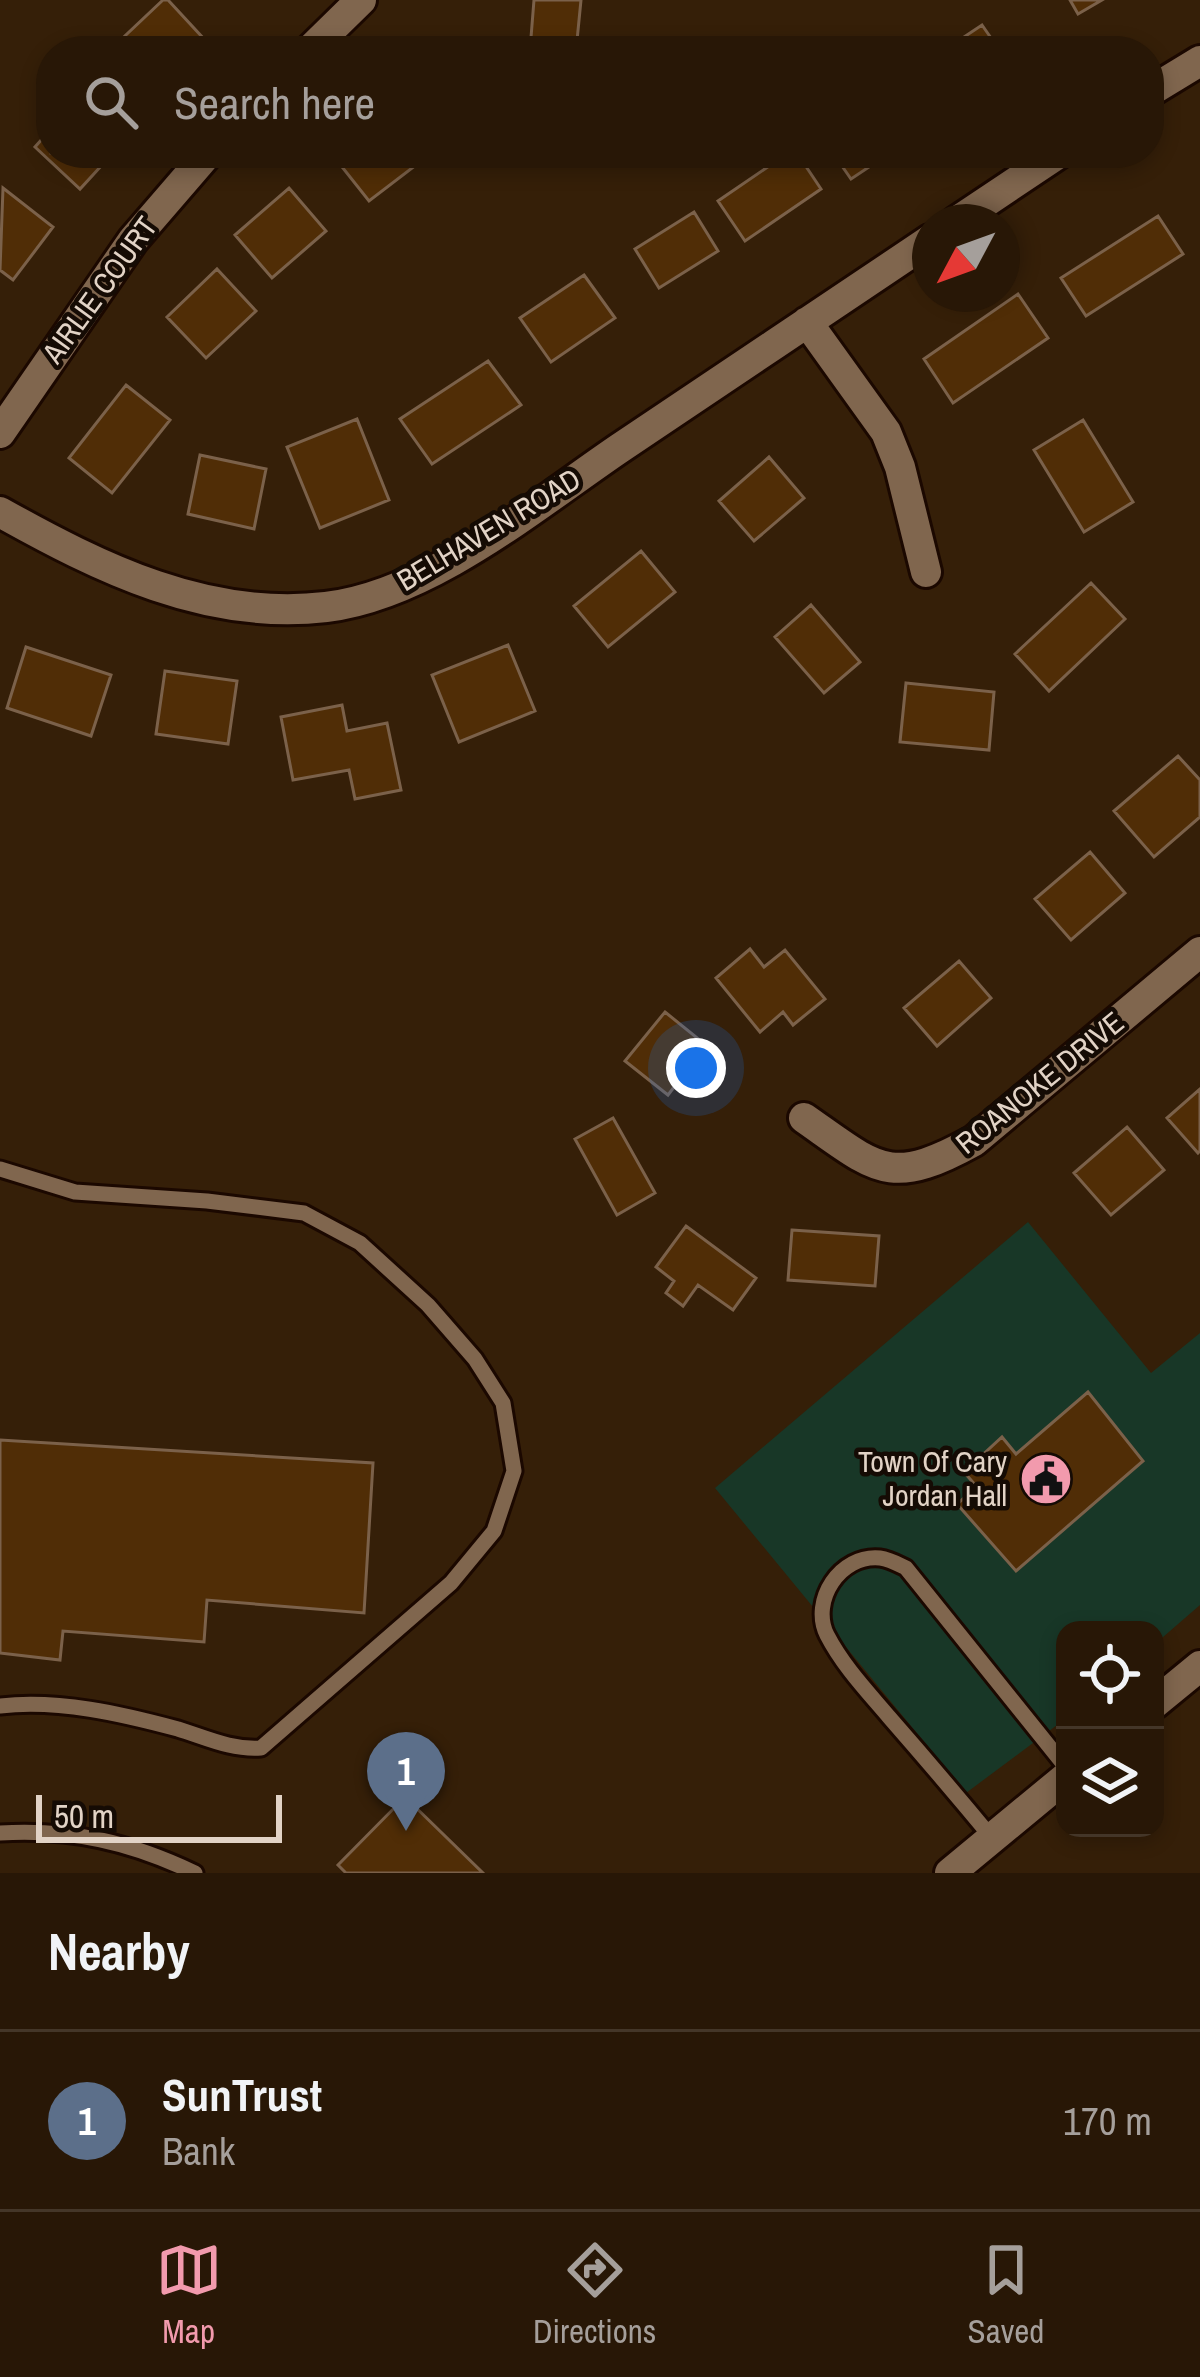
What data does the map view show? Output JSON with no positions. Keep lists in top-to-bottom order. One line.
{"streets":{"street":["AIRLIE COURT","BELHAVEN ROAD","ROANOKE DRIVE"]},"places":{"public building":["Town Of Cary Jordan Hall"]},"scale_bar":"50 m","north":"bottom left","page":{"search":"Search here","pins":"1","scale":"50 m","heading":"Nearby","list":[{"mark":"1","name":"SunTrust","note":"Bank","value":"170 m"}],"nav":["Map","Directions","Saved"]}}
